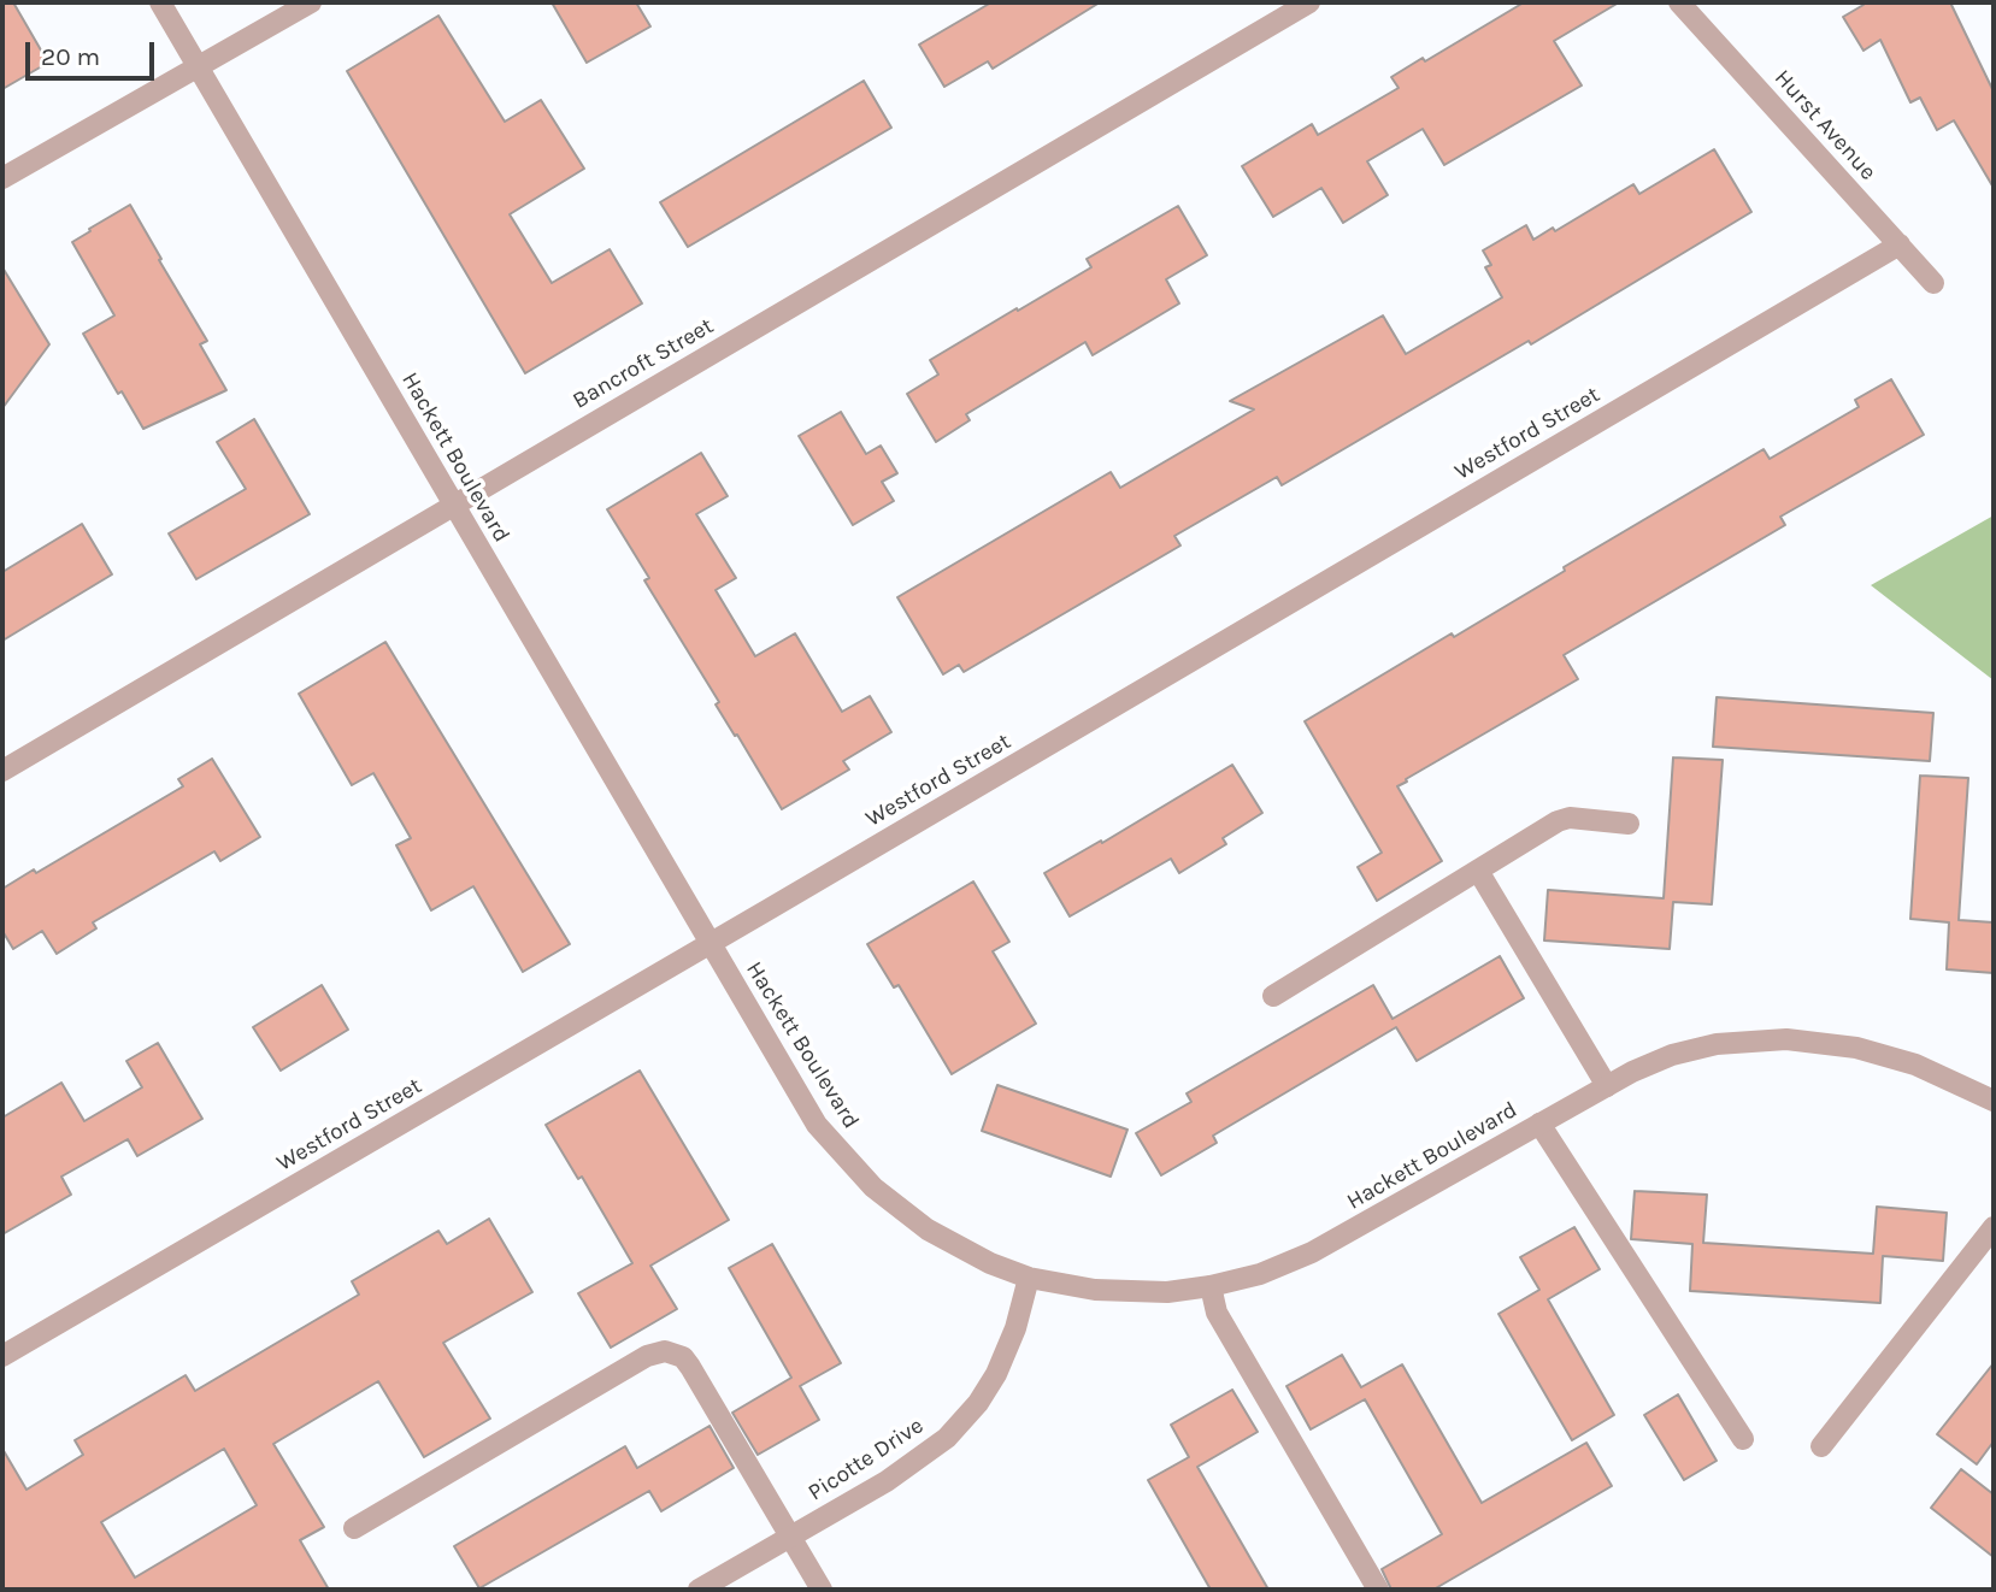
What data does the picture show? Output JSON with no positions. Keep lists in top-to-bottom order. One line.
{"streets":{"street":["Hurst Avenue","Bancroft Street","Westford Street","Hackett Boulevard","Picotte Drive"]},"crossings":[["Hurst Avenue","Westford Street"],["Bancroft Street","Hackett Boulevard"],["Westford Street","Hackett Boulevard"],["Hackett Boulevard","Picotte Drive"]],"scale_bar":"20 m"}
